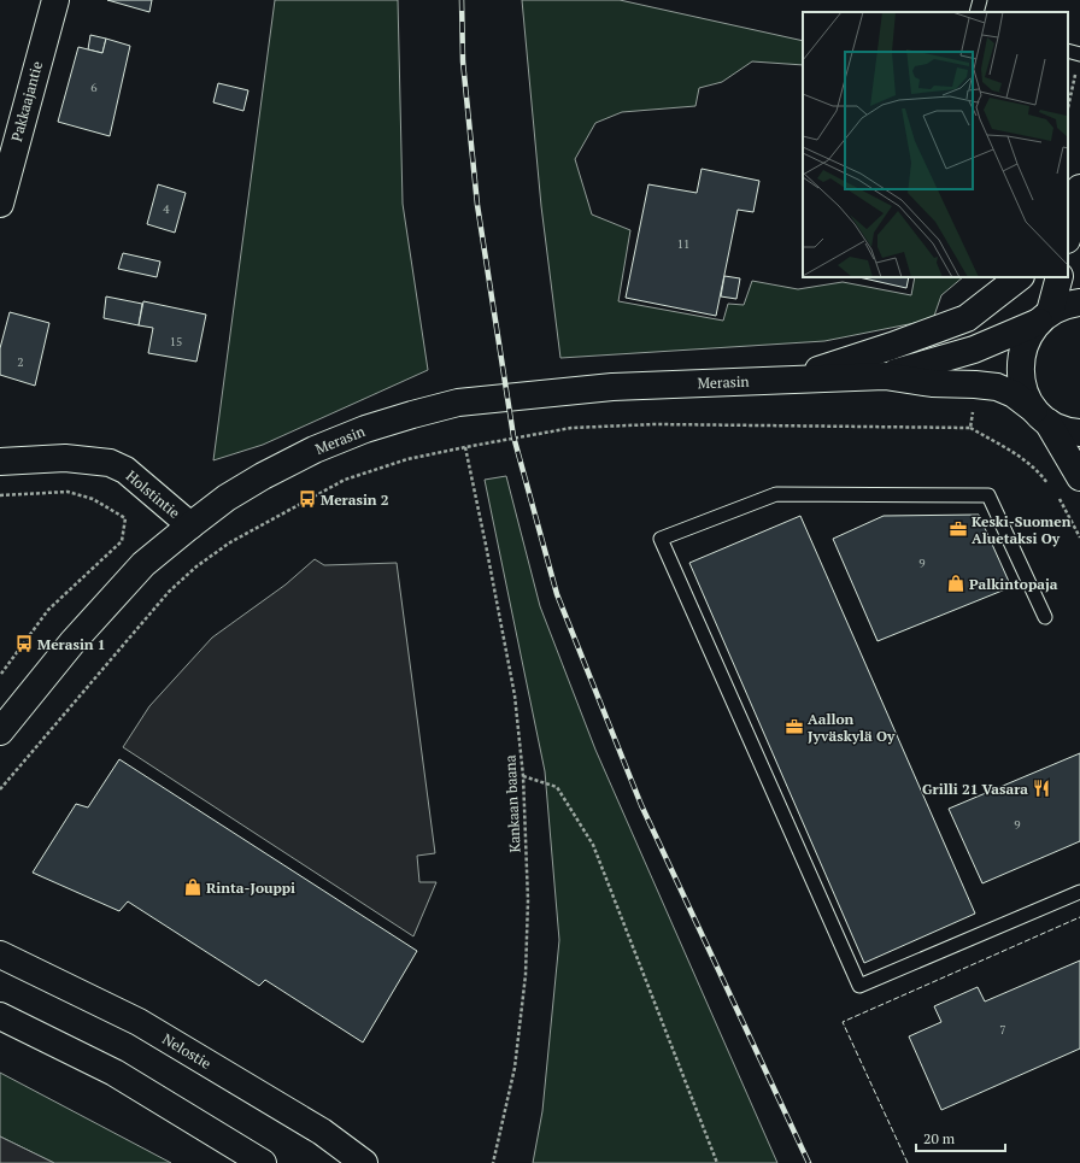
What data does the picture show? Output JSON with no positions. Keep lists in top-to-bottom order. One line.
{"streets":{"main road":["Pakkaajantie","Merasin","Holstintie","Nelostie"],"path":["Kankaan baana"]},"crossings":[["Merasin","Holstintie"]],"places":{"bus stop":["Merasin 2","Merasin 1"],"office":["Keski-Suomen Aluetaksi Oy","Aallon Jyväskylä Oy"],"shop":["Palkintopaja","Rinta-Jouppi"],"restaurant":["Grilli 21 Vasara"]},"house_numbers":["6","4","11","15","2","9","9","7"],"scale_bar":"20 m"}
